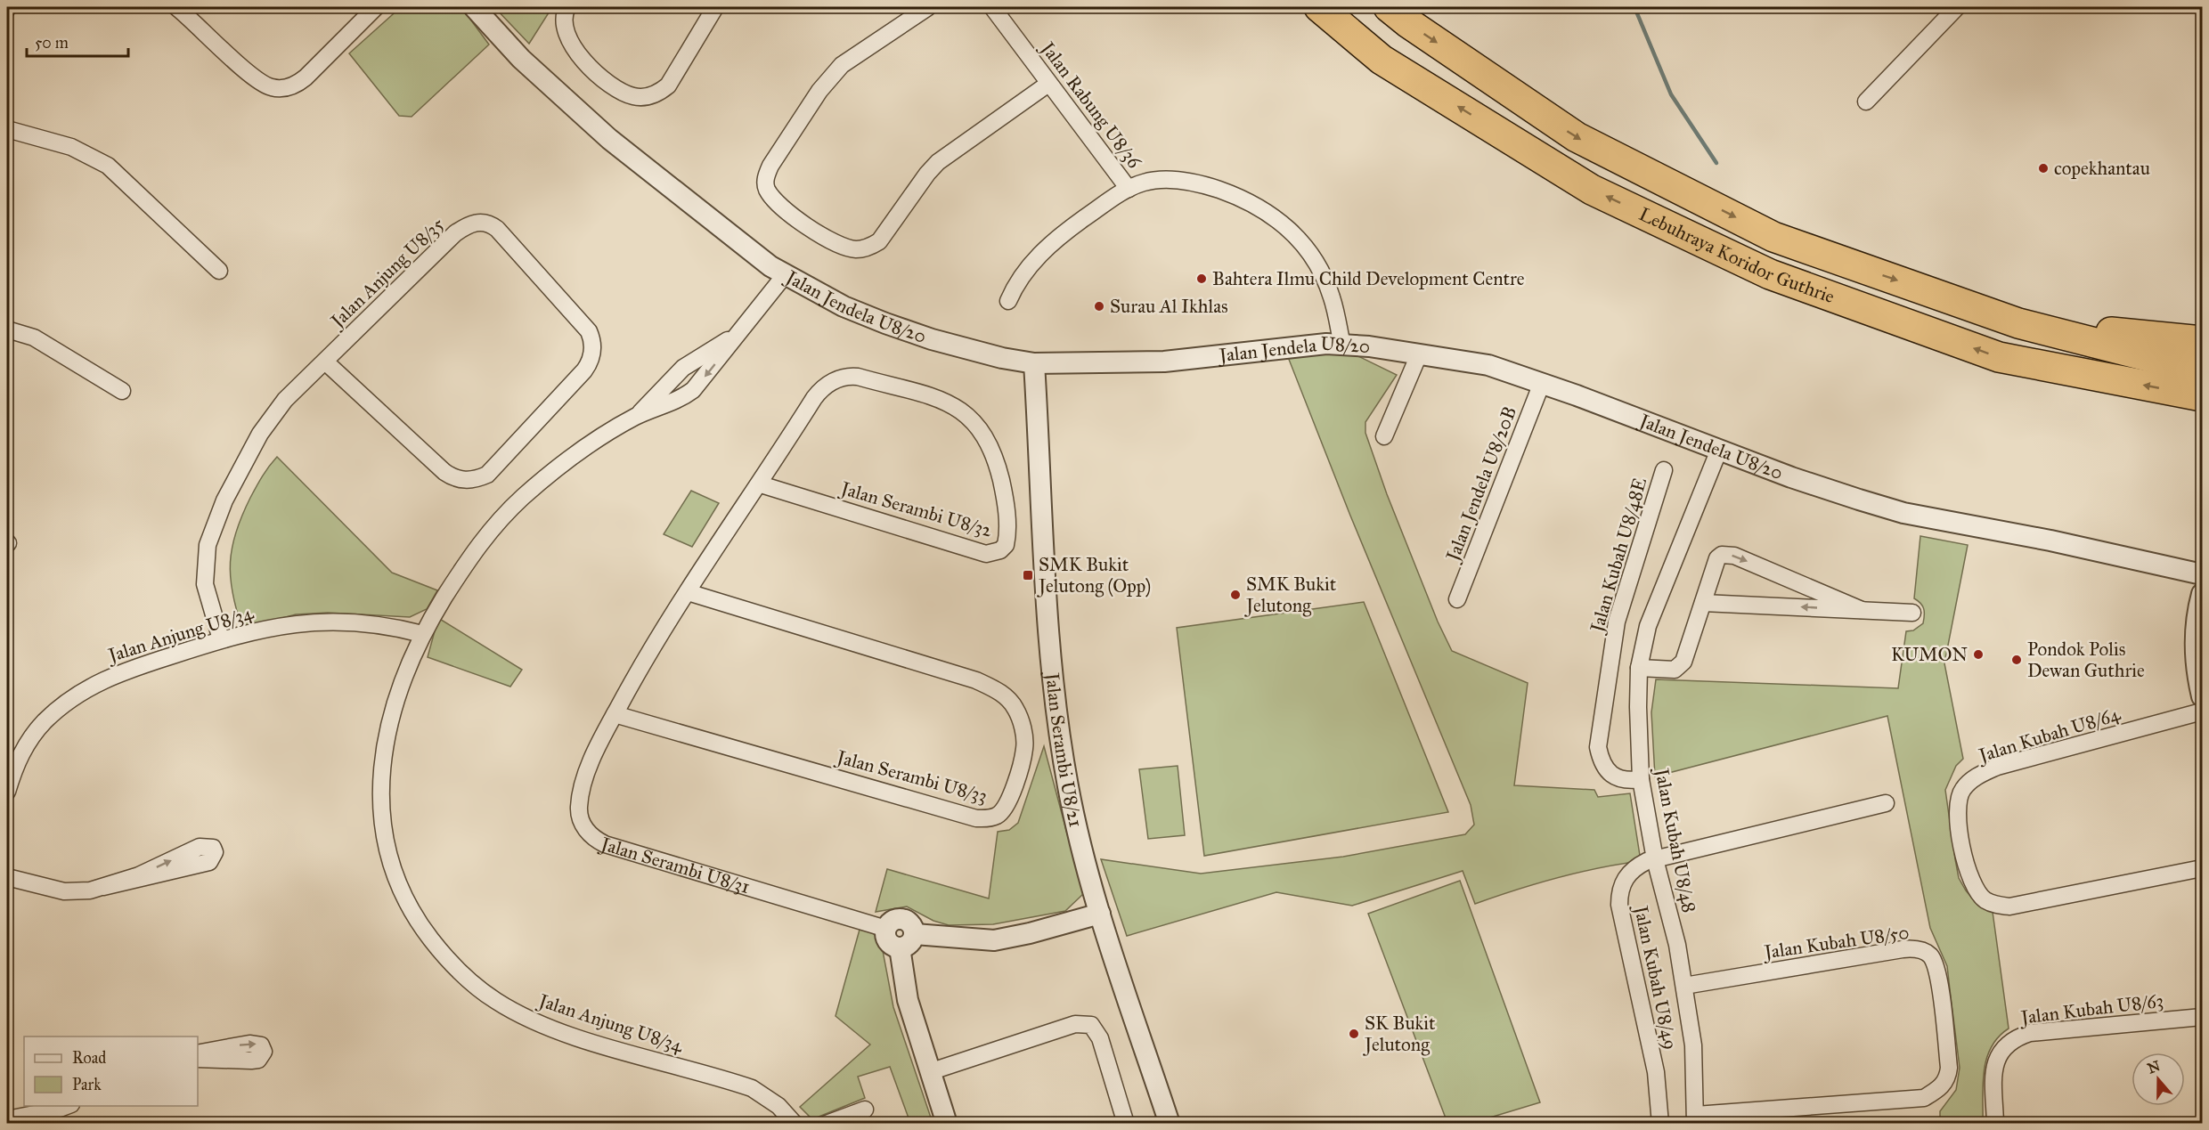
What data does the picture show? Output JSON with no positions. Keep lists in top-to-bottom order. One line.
{"streets":{"highway":["Lebuhraya Koridor Guthrie"],"street":["Jalan Rabung U8/36","Jalan Anjung U8/35","Jalan Jendela U8/20","Jalan Jendela U8/20B","Jalan Serambi U8/32","Jalan Kubah U8/48E","Jalan Anjung U8/34","Jalan Kubah U8/64","Jalan Serambi U8/21","Jalan Serambi U8/33","Jalan Kubah U8/48","Jalan Serambi U8/31","Jalan Kubah U8/50","Jalan Kubah U8/49","Jalan Kubah U8/63"]},"crossings":[["Jalan Rabung U8/36","Jalan Jendela U8/20"],["Jalan Anjung U8/35","Jalan Anjung U8/34"],["Jalan Jendela U8/20","Jalan Jendela U8/20B"],["Jalan Jendela U8/20","Jalan Anjung U8/34"],["Jalan Jendela U8/20","Jalan Serambi U8/21"],["Jalan Jendela U8/20","Jalan Kubah U8/48"],["Jalan Serambi U8/32","Jalan Serambi U8/33"],["Jalan Serambi U8/32","Jalan Serambi U8/31"],["Jalan Kubah U8/48E","Jalan Kubah U8/48"],["Jalan Serambi U8/33","Jalan Serambi U8/31"],["Jalan Kubah U8/48","Jalan Kubah U8/50"],["Jalan Kubah U8/48","Jalan Kubah U8/49"]],"places":{"other":["copekhantau","Bahtera Ilmu Child Development Centre","Surau Al Ikhlas","SMK Bukit Jelutong","KUMON","Pondok Polis Dewan Guthrie","SK Bukit Jelutong"],"transit":["SMK Bukit Jelutong (Opp)"]},"legend":["Road","Park"],"scale_bar":"50 m","north":"top"}
